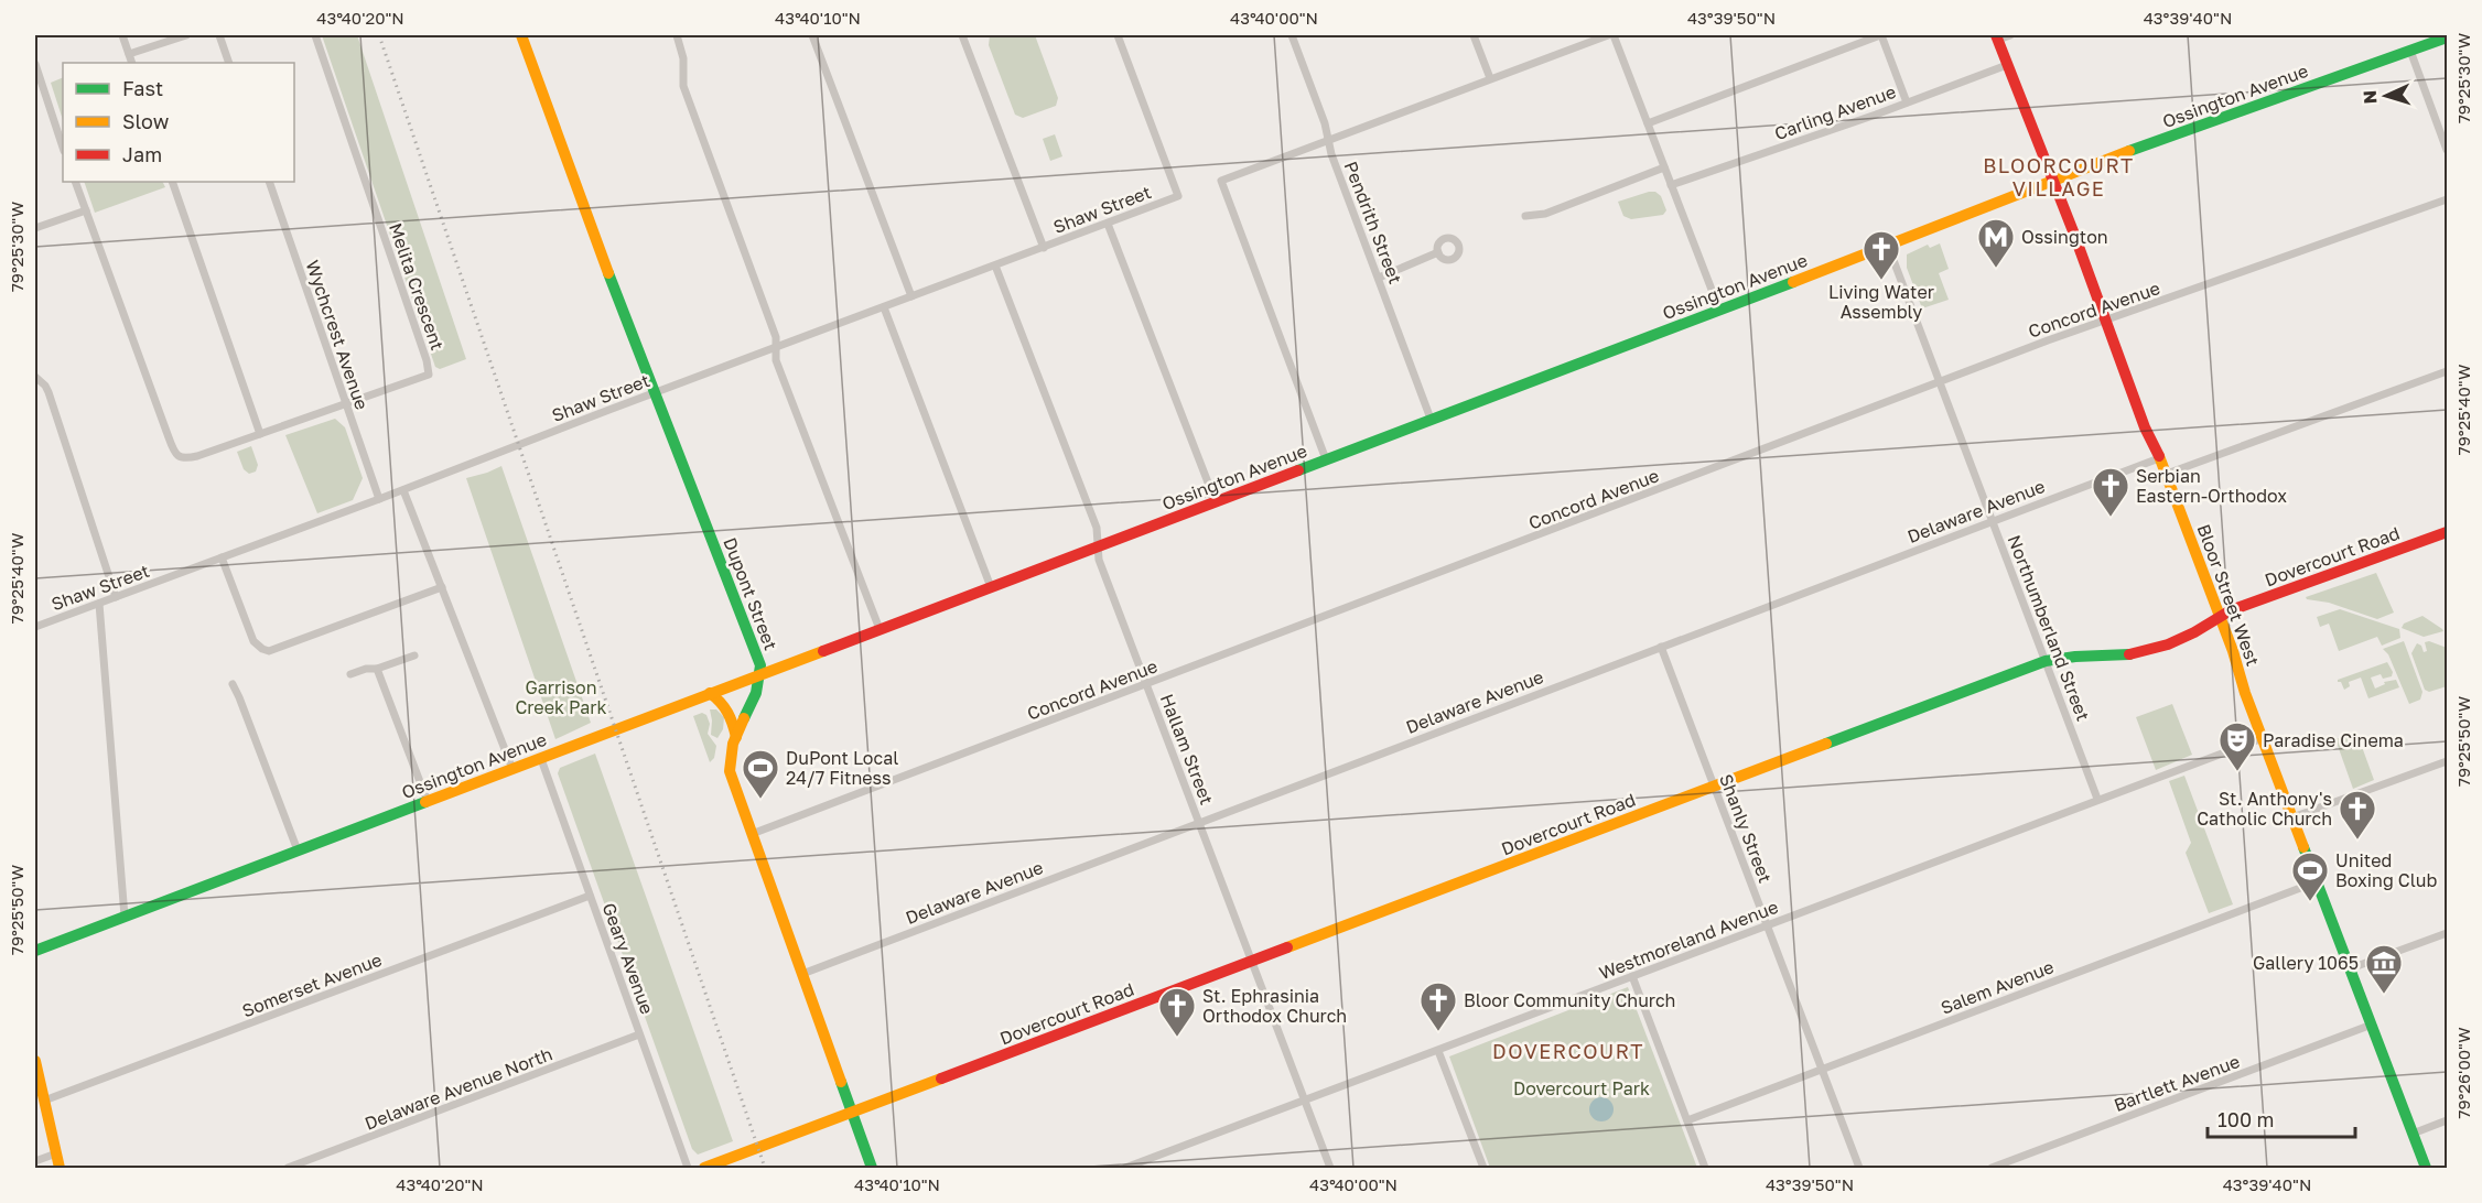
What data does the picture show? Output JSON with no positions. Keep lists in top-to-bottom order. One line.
{"streets":{"street":["Ossington Avenue","Carling Avenue","Shaw Street","Pendrith Street","Melita Crescent","Concord Avenue","Wychcrest Avenue","Delaware Avenue","Dovercourt Road","Dupont Street","Bloor Street West","Northumberland Street","Hallam Street","Shanly Street","Westmoreland Avenue","Geary Avenue","Somerset Avenue","Salem Avenue","Bartlett Avenue","Delaware Avenue North"]},"crossings":[["Ossington Avenue","Pendrith Street"],["Ossington Avenue","Dupont Street"],["Ossington Avenue","Bloor Street West"],["Ossington Avenue","Northumberland Street"],["Ossington Avenue","Hallam Street"],["Ossington Avenue","Geary Avenue"],["Carling Avenue","Bloor Street West"],["Shaw Street","Wychcrest Avenue"],["Shaw Street","Dupont Street"],["Shaw Street","Hallam Street"],["Melita Crescent","Wychcrest Avenue"],["Concord Avenue","Dupont Street"],["Concord Avenue","Bloor Street West"],["Concord Avenue","Northumberland Street"],["Concord Avenue","Hallam Street"],["Delaware Avenue","Dupont Street"],["Delaware Avenue","Bloor Street West"],["Delaware Avenue","Northumberland Street"],["Delaware Avenue","Hallam Street"],["Delaware Avenue","Shanly Street"],["Dovercourt Road","Dupont Street"],["Dovercourt Road","Bloor Street West"],["Dovercourt Road","Northumberland Street"],["Dovercourt Road","Hallam Street"],["Dovercourt Road","Shanly Street"],["Bloor Street West","Westmoreland Avenue"],["Bloor Street West","Salem Avenue"],["Bloor Street West","Bartlett Avenue"],["Northumberland Street","Westmoreland Avenue"],["Hallam Street","Westmoreland Avenue"],["Shanly Street","Westmoreland Avenue"],["Shanly Street","Salem Avenue"],["Geary Avenue","Somerset Avenue"],["Geary Avenue","Delaware Avenue North"]],"districts":["BLOORCOURT VILLAGE","DOVERCOURT"],"parks":["Garrison Creek Park","Dovercourt Park"],"places":{"metro station":["Ossington"],"church":["Living Water Assembly","Serbian Eastern-Orthodox","St. Anthony's Catholic Church","Bloor Community Church","St. Ephrasinia Orthodox Church"],"theatre":["Paradise Cinema"],"sports":["DuPont Local 24/7 Fitness","United Boxing Club"],"museum":["Gallery 1065"]},"legend":["Fast","Slow","Jam"],"scale_bar":"100 m","north":"left","coordinates":["43°40'20\"N","43°40'10\"N","43°40'00\"N","43°39'50\"N","43°39'40\"N","79°25'30\"W","79°25'40\"W","79°25'50\"W","79°26'00\"W"]}
